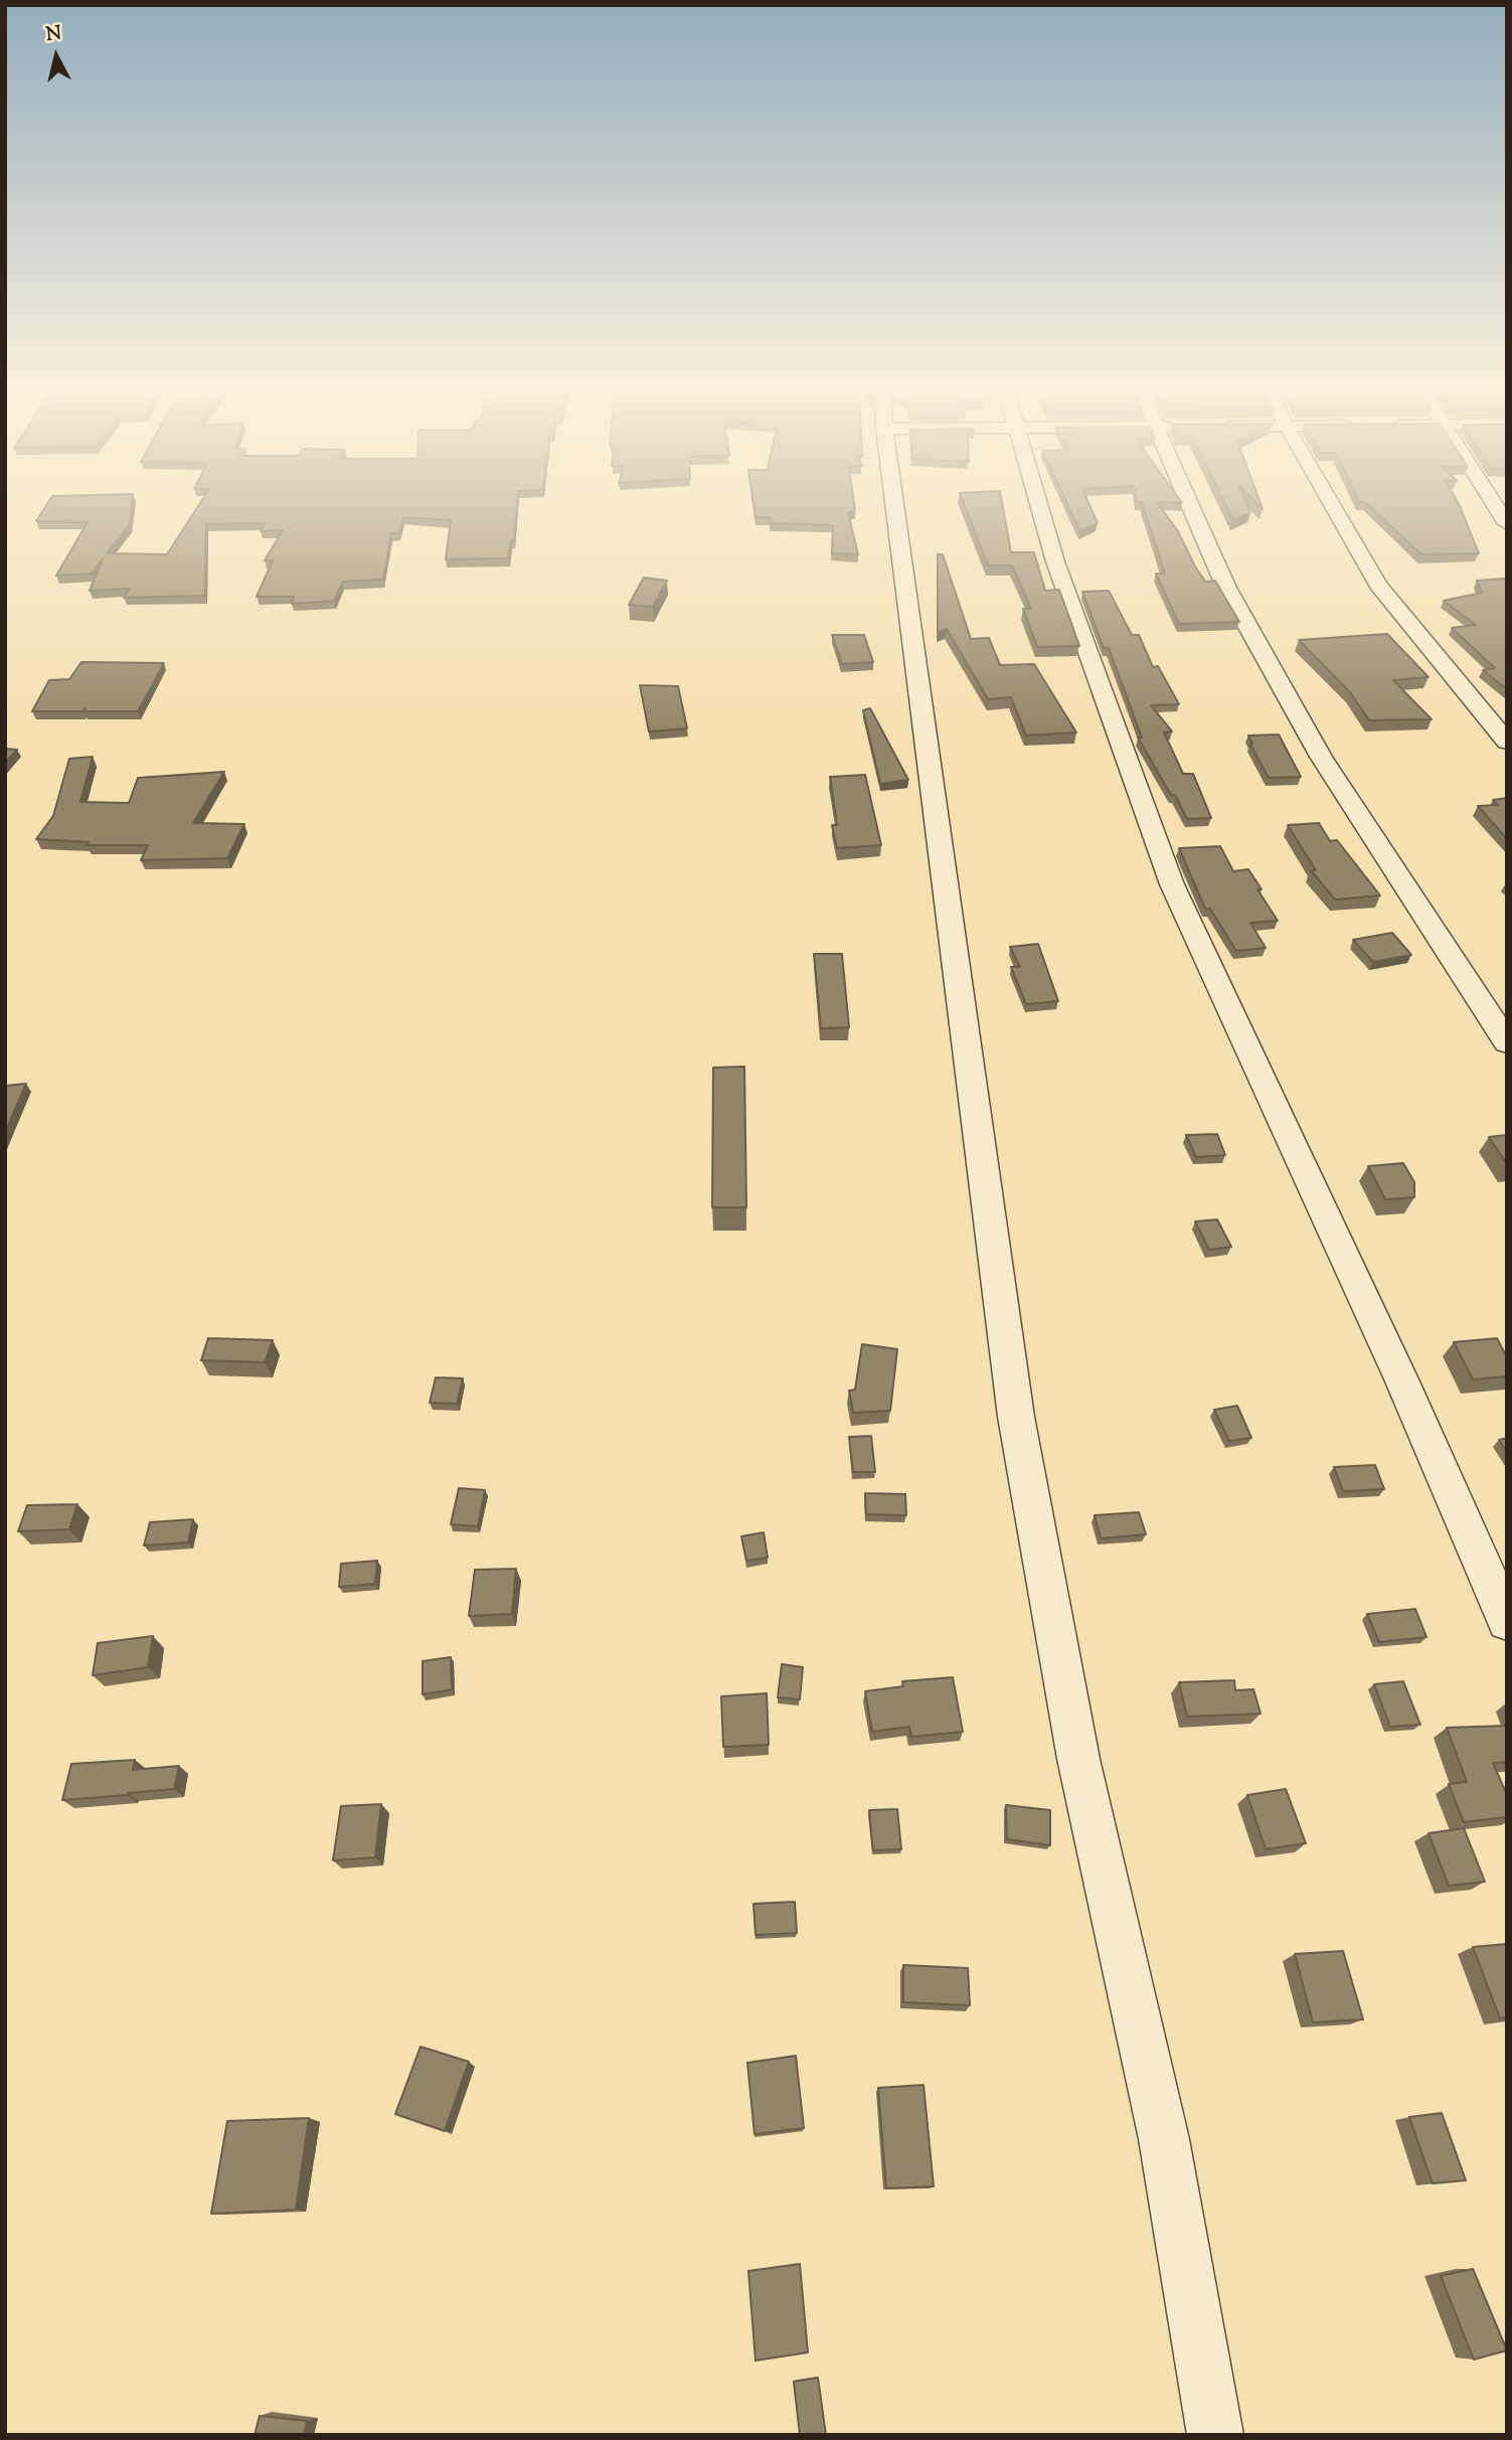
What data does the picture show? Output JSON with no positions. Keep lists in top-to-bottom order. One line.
{"north":"top"}
